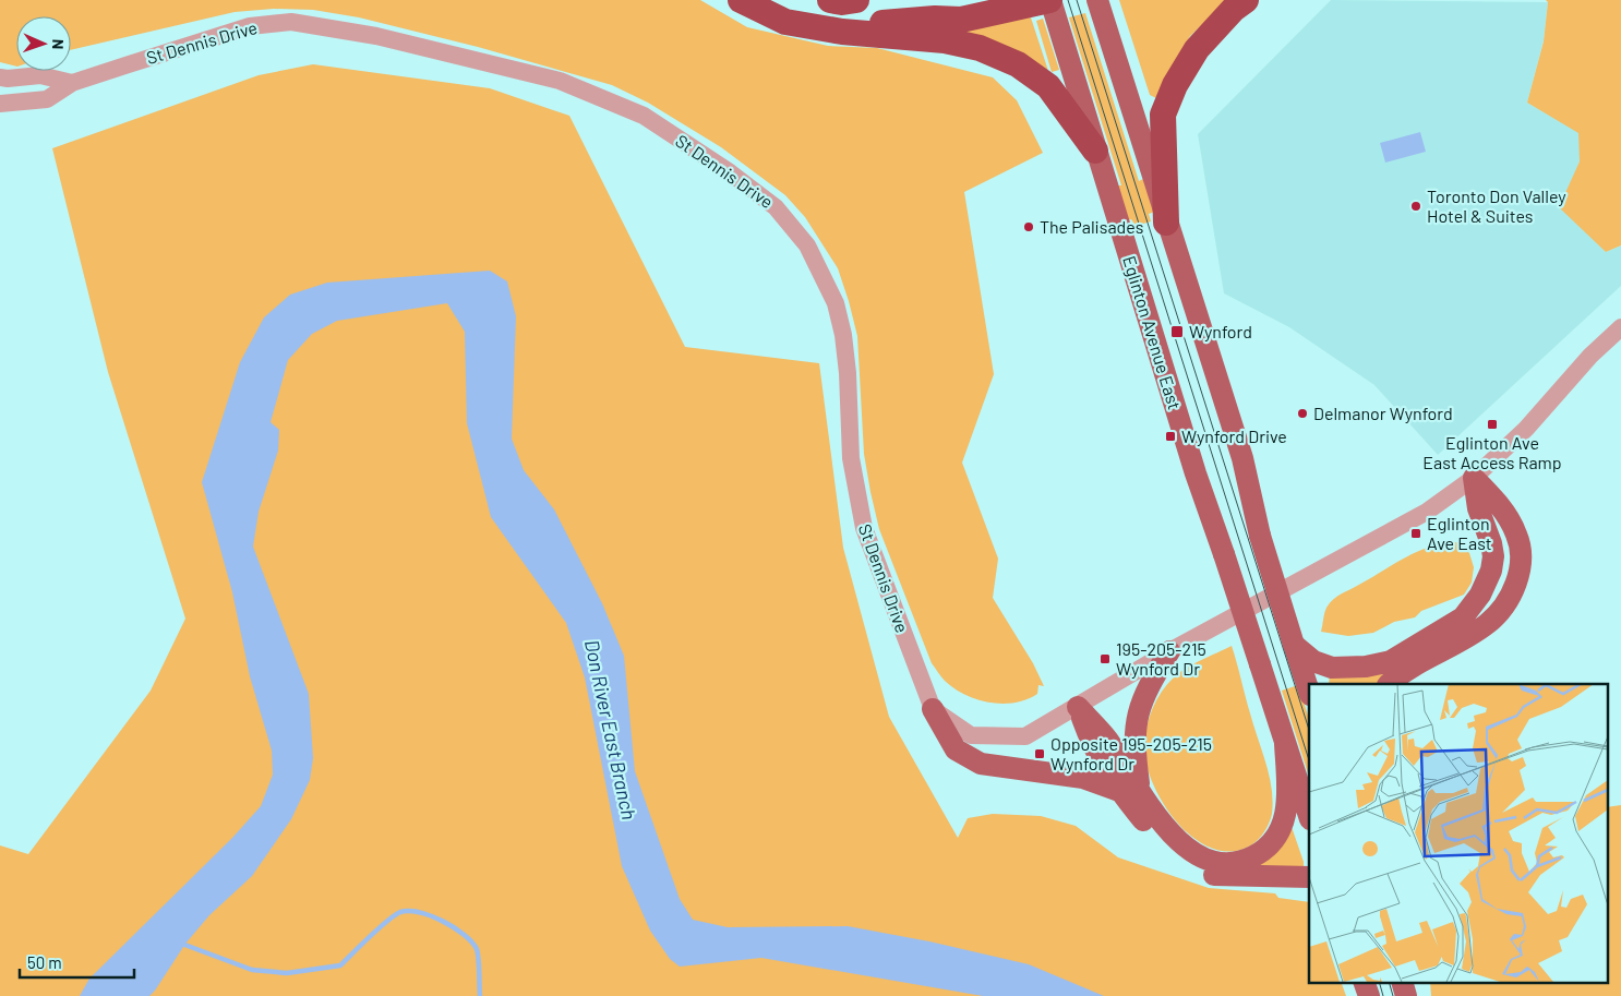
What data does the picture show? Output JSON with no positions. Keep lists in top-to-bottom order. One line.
{"streets":{"main road":["Eglinton Avenue East"],"street":["St Dennis Drive"]},"water":["Don River East Branch"],"places":{"other":["Toronto Don Valley Hotel & Suites","The Palisades","Delmanor Wynford"],"transit":["Wynford","Eglinton Ave East Access Ramp","Wynford Drive","Eglinton Ave East","195-205-215 Wynford Dr","Opposite 195-205-215 Wynford Dr"]},"scale_bar":"50 m","north":"right"}
